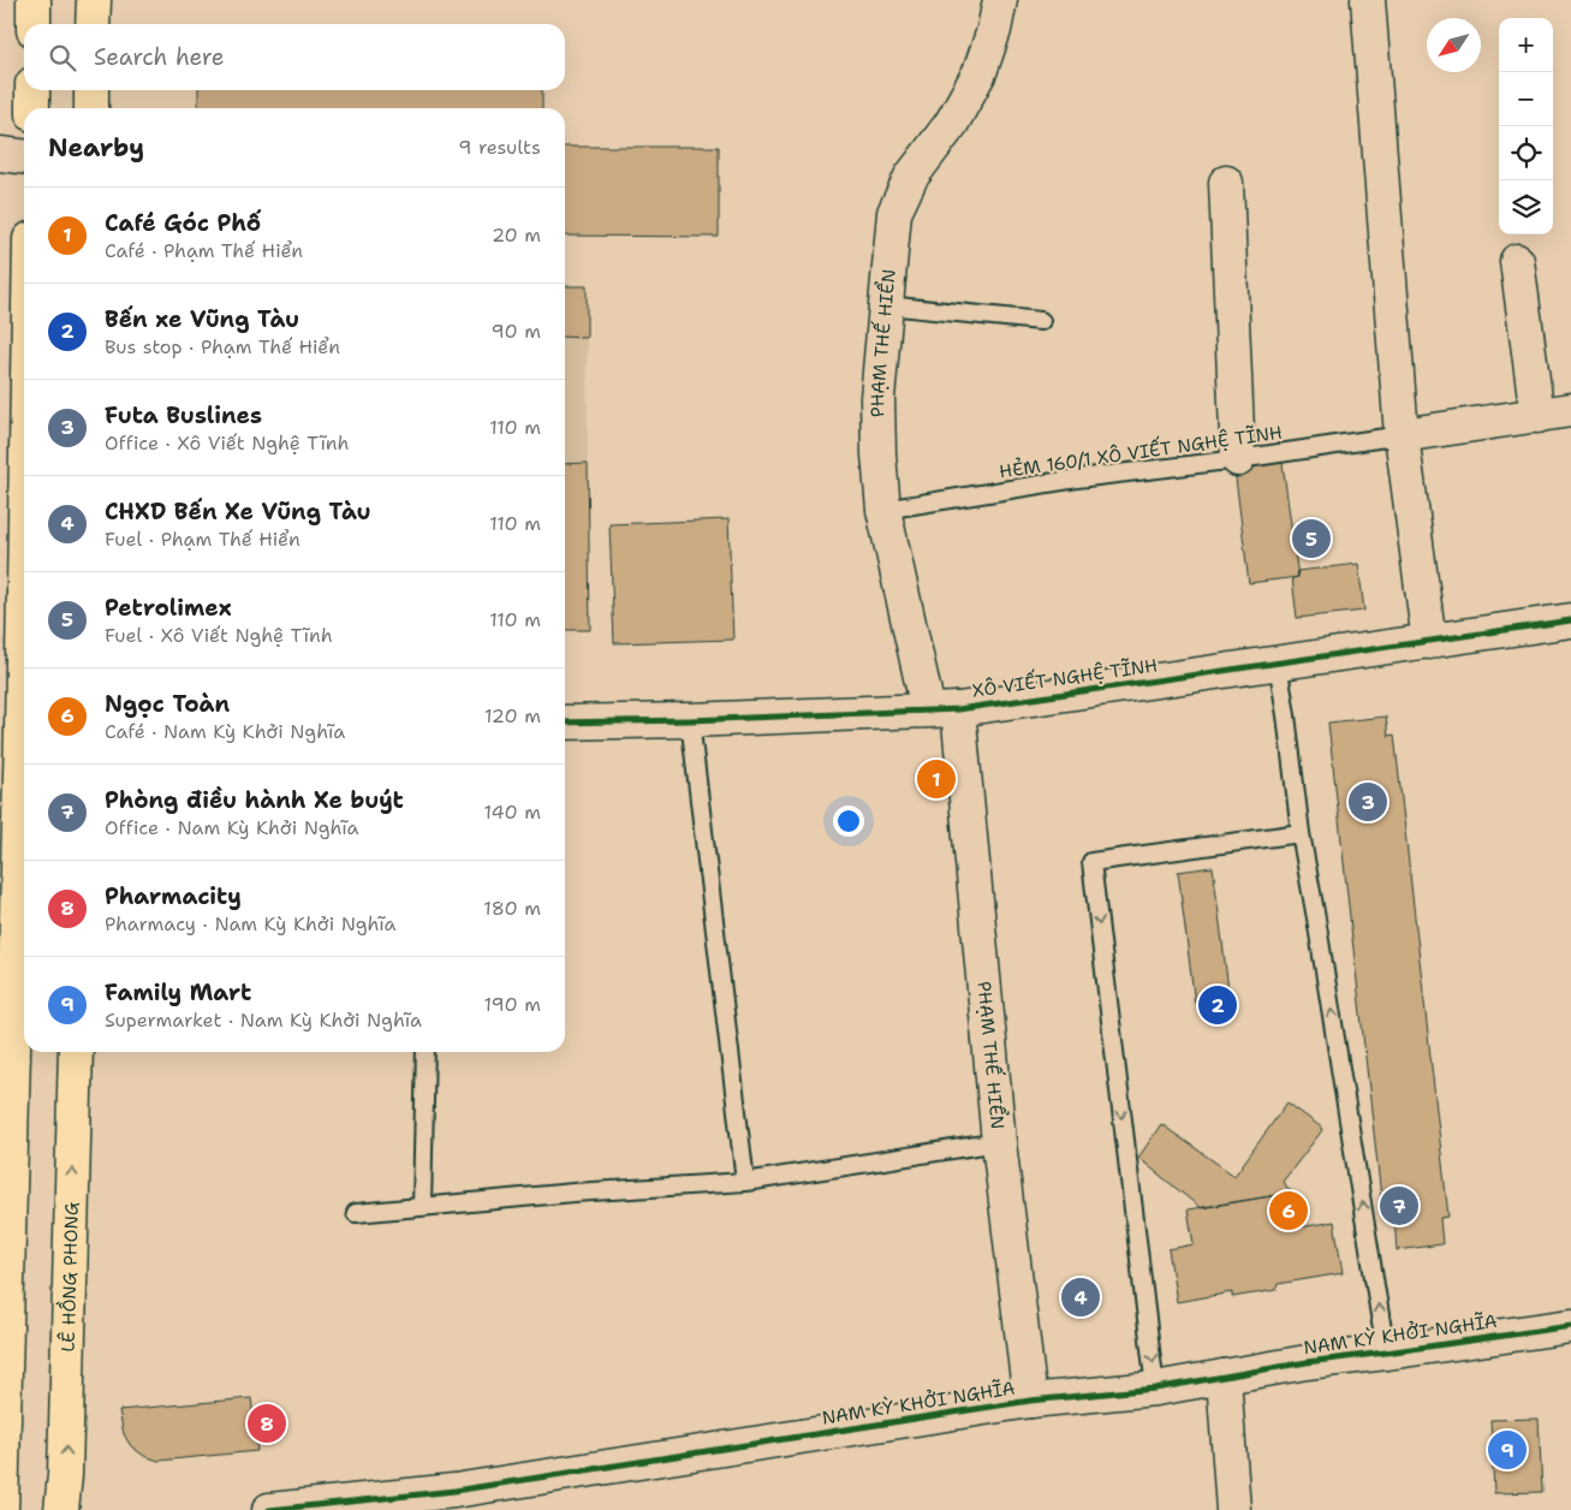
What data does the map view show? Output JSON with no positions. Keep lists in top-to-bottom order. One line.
{"streets":{"main road":["LÊ HỒNG PHONG"],"street":["PHẠM THẾ HIỂN","XÔ VIẾT NGHỆ TĨNH","NAM KỲ KHỞI NGHĨA"],"lane":["HẺM 160/1 XÔ VIẾT NGHỆ TĨNH"]},"crossings":[["PHẠM THẾ HIỂN","HẺM 160/1 XÔ VIẾT NGHỆ TĨNH"],["PHẠM THẾ HIỂN","XÔ VIẾT NGHỆ TĨNH"],["PHẠM THẾ HIỂN","NAM KỲ KHỞI NGHĨA"]],"north":"bottom left","page":{"map_buttons":["+","−"],"search":"Search here","heading":["Nearby","9 results"],"list":[{"mark":"1","name":"Café Góc Phố","note":"Café · Phạm Thế Hiển","value":"20 m"},{"mark":"2","name":"Bến xe Vũng Tàu","note":"Bus stop · Phạm Thế Hiển","value":"90 m"},{"mark":"3","name":"Futa Buslines","note":"Office · Xô Viết Nghệ Tĩnh","value":"110 m"},{"mark":"4","name":"CHXD Bến Xe Vũng Tàu","note":"Fuel · Phạm Thế Hiển","value":"110 m"},{"mark":"5","name":"Petrolimex","note":"Fuel · Xô Viết Nghệ Tĩnh","value":"110 m"},{"mark":"6","name":"Ngọc Toàn","note":"Café · Nam Kỳ Khởi Nghĩa","value":"120 m"},{"mark":"7","name":"Phòng điều hành Xe buýt","note":"Office · Nam Kỳ Khởi Nghĩa","value":"140 m"},{"mark":"8","name":"Pharmacity","note":"Pharmacy · Nam Kỳ Khởi Nghĩa","value":"180 m"},{"mark":"9","name":"Family Mart","note":"Supermarket · Nam Kỳ Khởi Nghĩa","value":"190 m"}],"pins":["5","1","3","2","7","6","4","8","9"]}}
